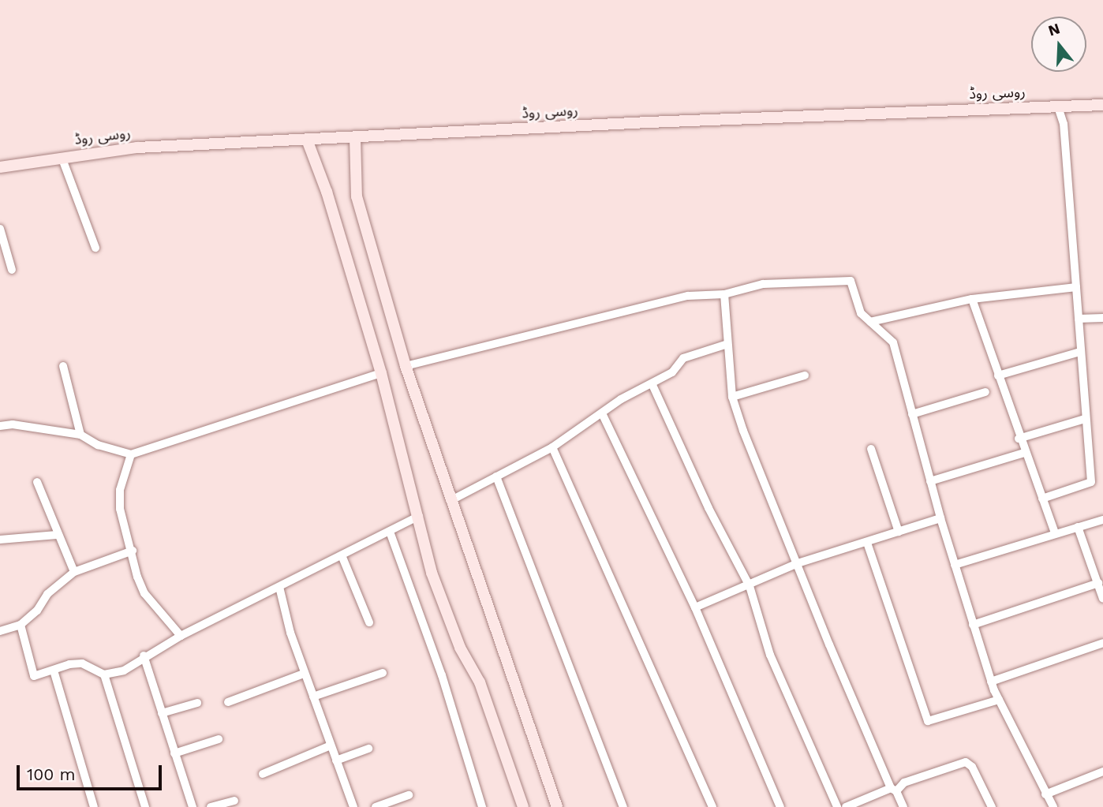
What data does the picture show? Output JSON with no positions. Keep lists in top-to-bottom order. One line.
{"streets":{"street":["روسی روڈ"]},"scale_bar":"100 m","north":"top"}
